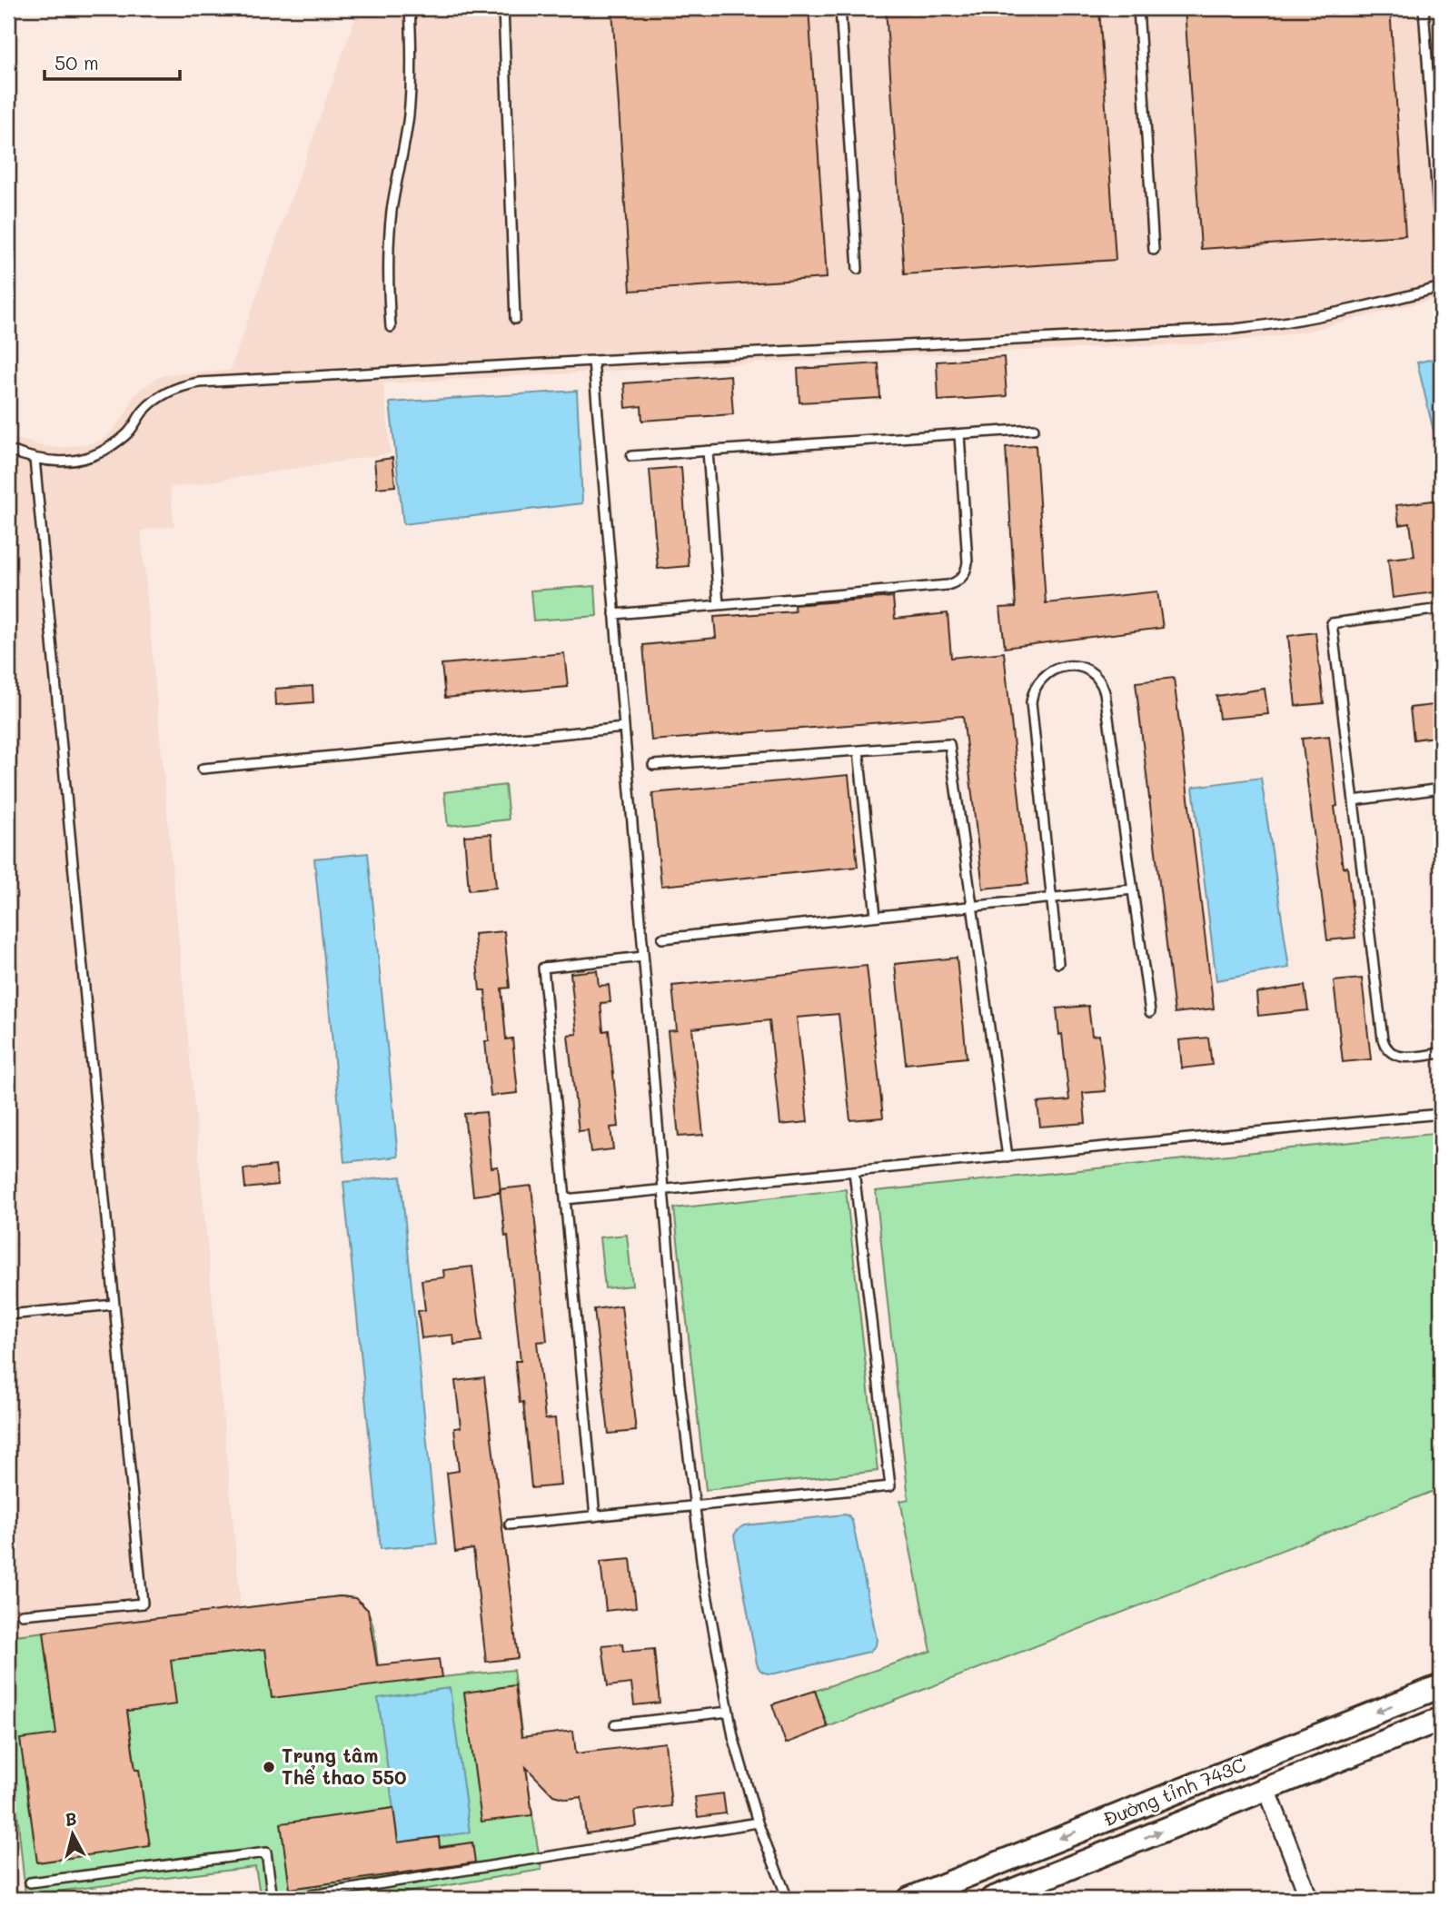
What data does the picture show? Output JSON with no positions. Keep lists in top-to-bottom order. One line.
{"streets":{"main road":["Đường tỉnh 743C"]},"places":["Trung tâm Thể thao 550"],"scale_bar":"50 m","north":"top"}
